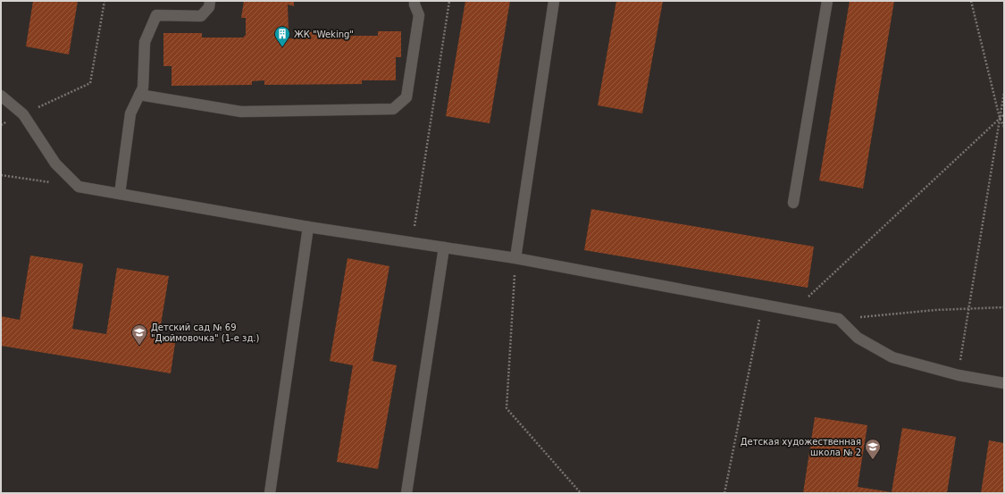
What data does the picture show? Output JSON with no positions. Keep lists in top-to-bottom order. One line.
{"places":{"building":["ЖК \"Weking\""],"school or university":["Детский сад № 69 \"Дюймовочка\" (1-е зд.)","Детская художественная школа № 2"]}}
